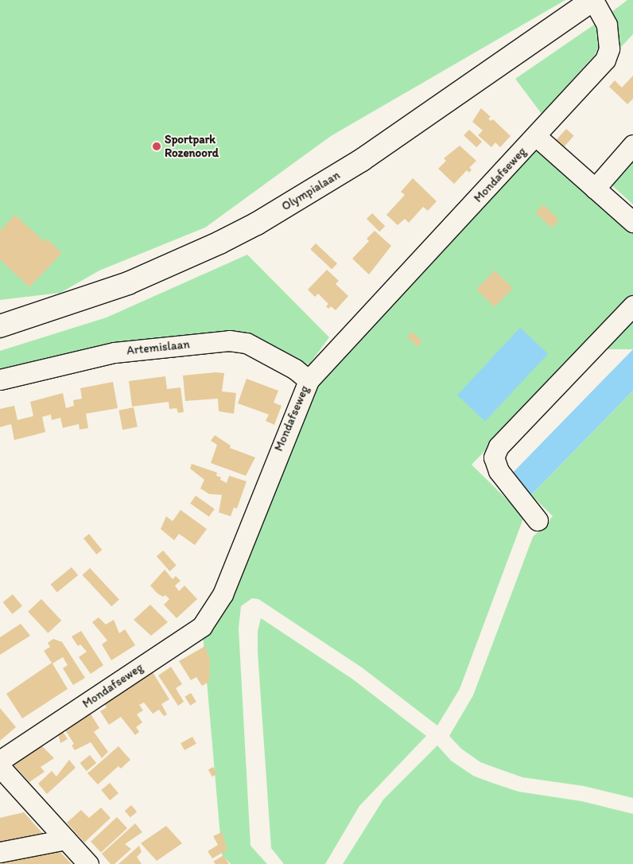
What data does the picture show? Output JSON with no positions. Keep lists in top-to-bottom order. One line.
{"streets":{"main road":["Olympialaan"],"street":["Mondafseweg","Artemislaan"]},"crossings":[["Mondafseweg","Olympialaan"],["Mondafseweg","Artemislaan"]],"places":["Sportpark Rozenoord"]}
